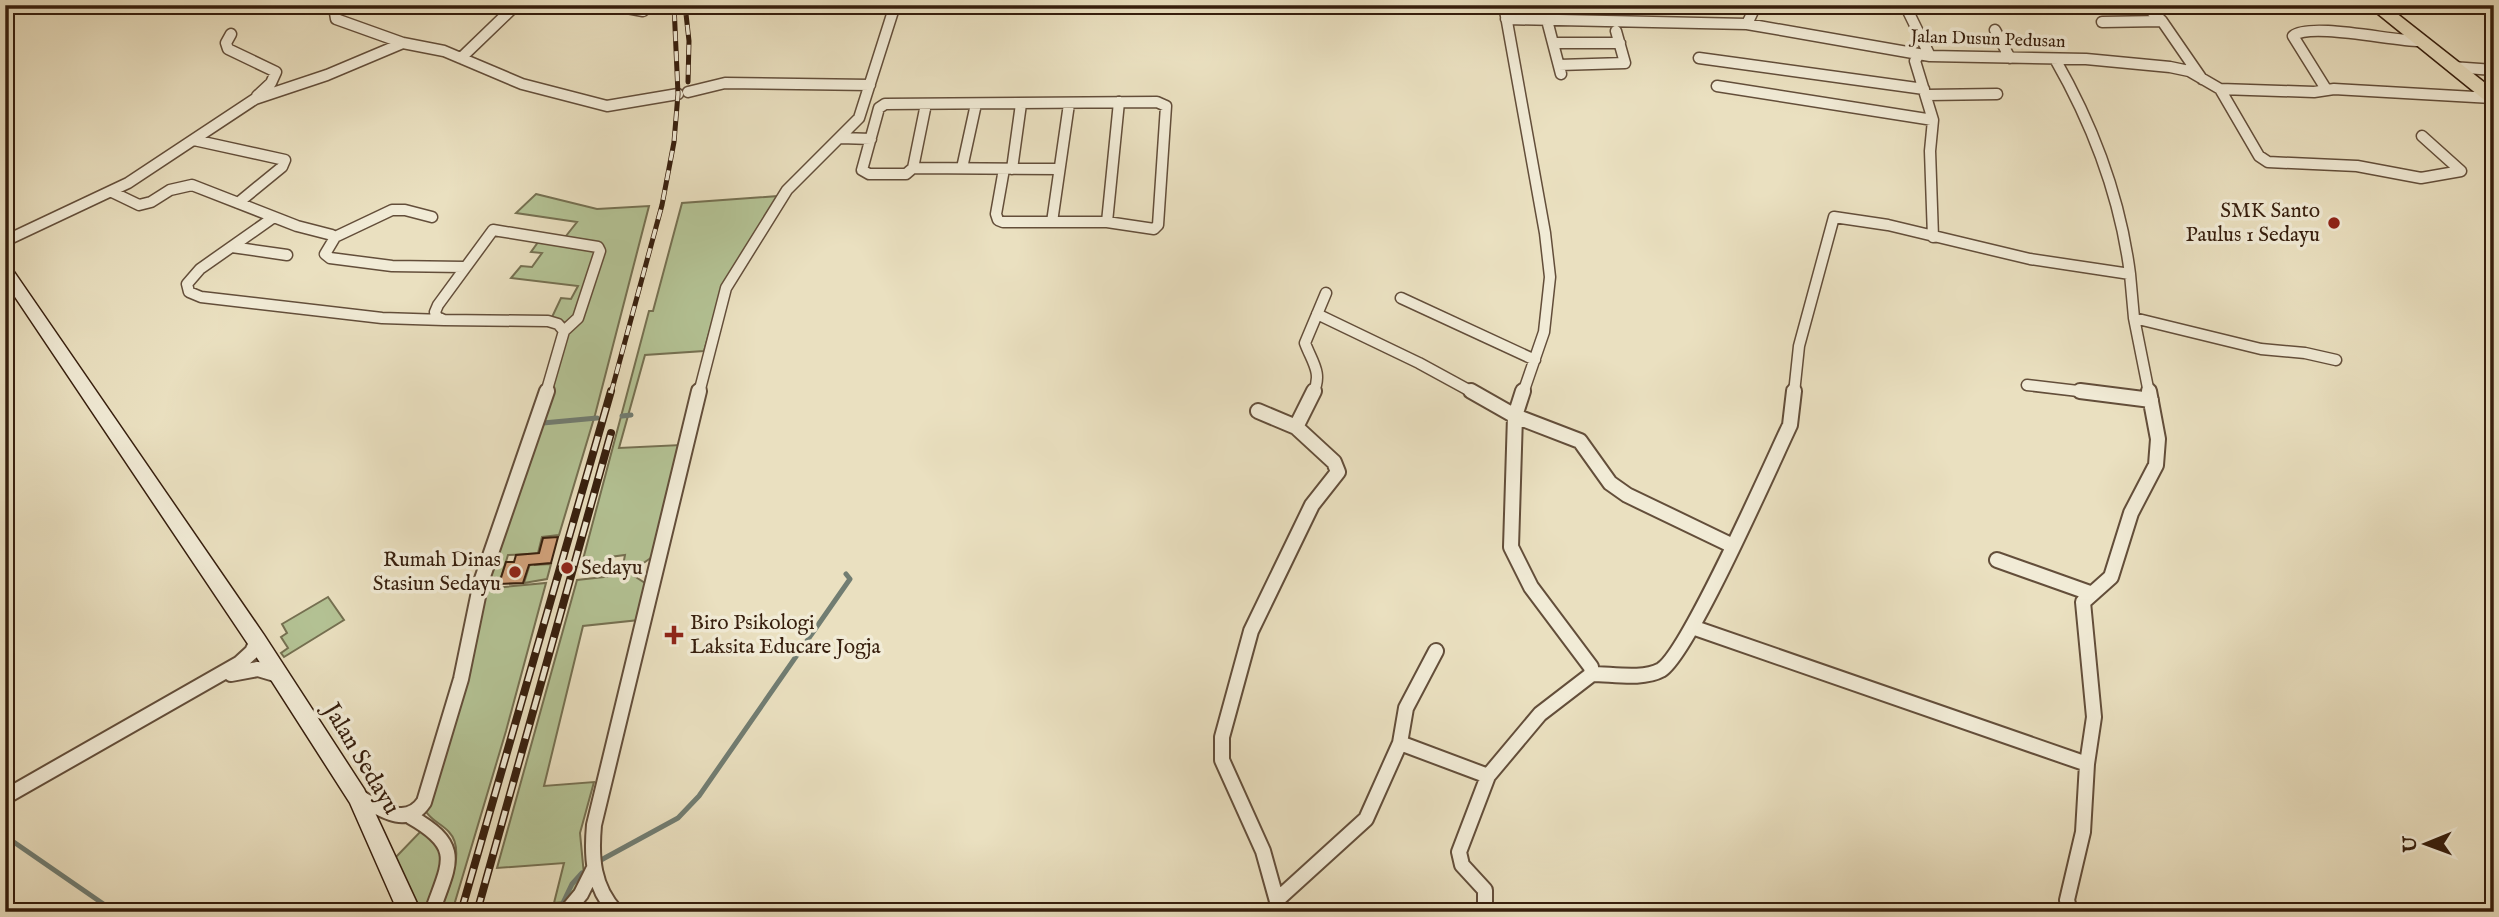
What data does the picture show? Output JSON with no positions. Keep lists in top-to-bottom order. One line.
{"streets":{"street":["Jalan Dusun Pedusan","Jalan Sedayu"]},"places":{"other":["SMK Santo Paulus 1 Sedayu","Sedayu","Rumah Dinas Stasiun Sedayu"],"health":["Biro Psikologi Laksita Educare Jogja"]},"north":"left"}
